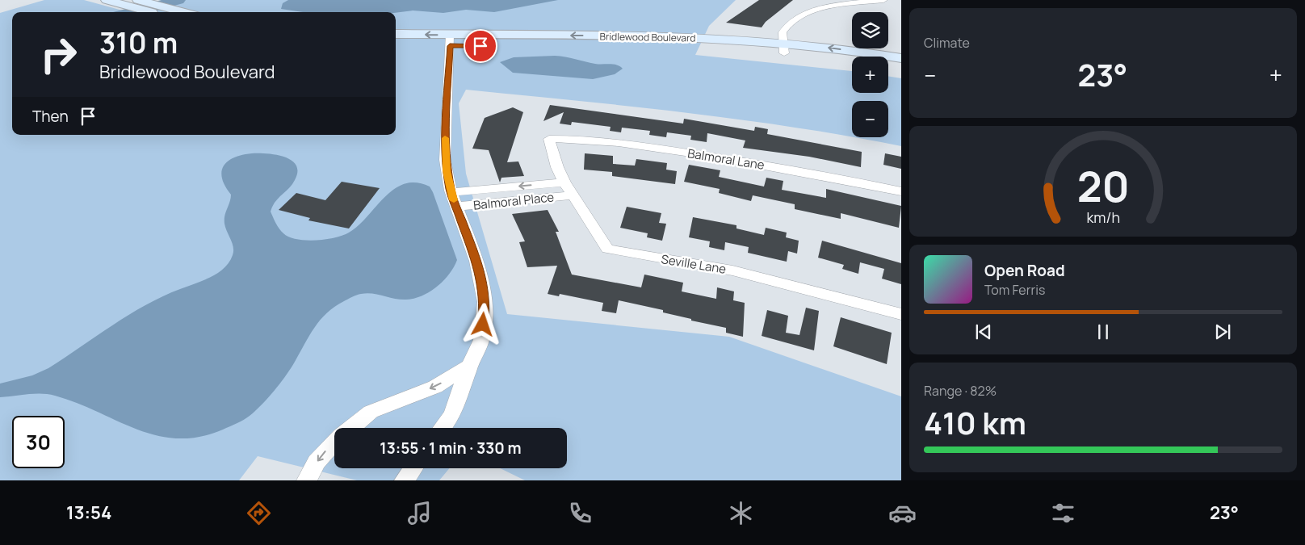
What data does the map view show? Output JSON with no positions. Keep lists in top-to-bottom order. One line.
{"streets":{"main road":["Bridlewood Boulevard"],"street":["Balmoral Lane","Balmoral Place","Seville Lane"]},"crossings":[["Balmoral Lane","Seville Lane"],["Balmoral Place","Seville Lane"]],"page":{"tile":["Climate",["Range · 82%","410 km"]],"map_buttons":["+","−"],"turn":["310 m","Bridlewood Boulevard"],"heat":["−","23°","+"],"then":"Then","song":["Open Road","Tom Ferris"],"limit":"30","trip":"13:55 · 1 min · 330 m","tabs":["13:54","23°"],"gauge":["20","km/h"]}}
